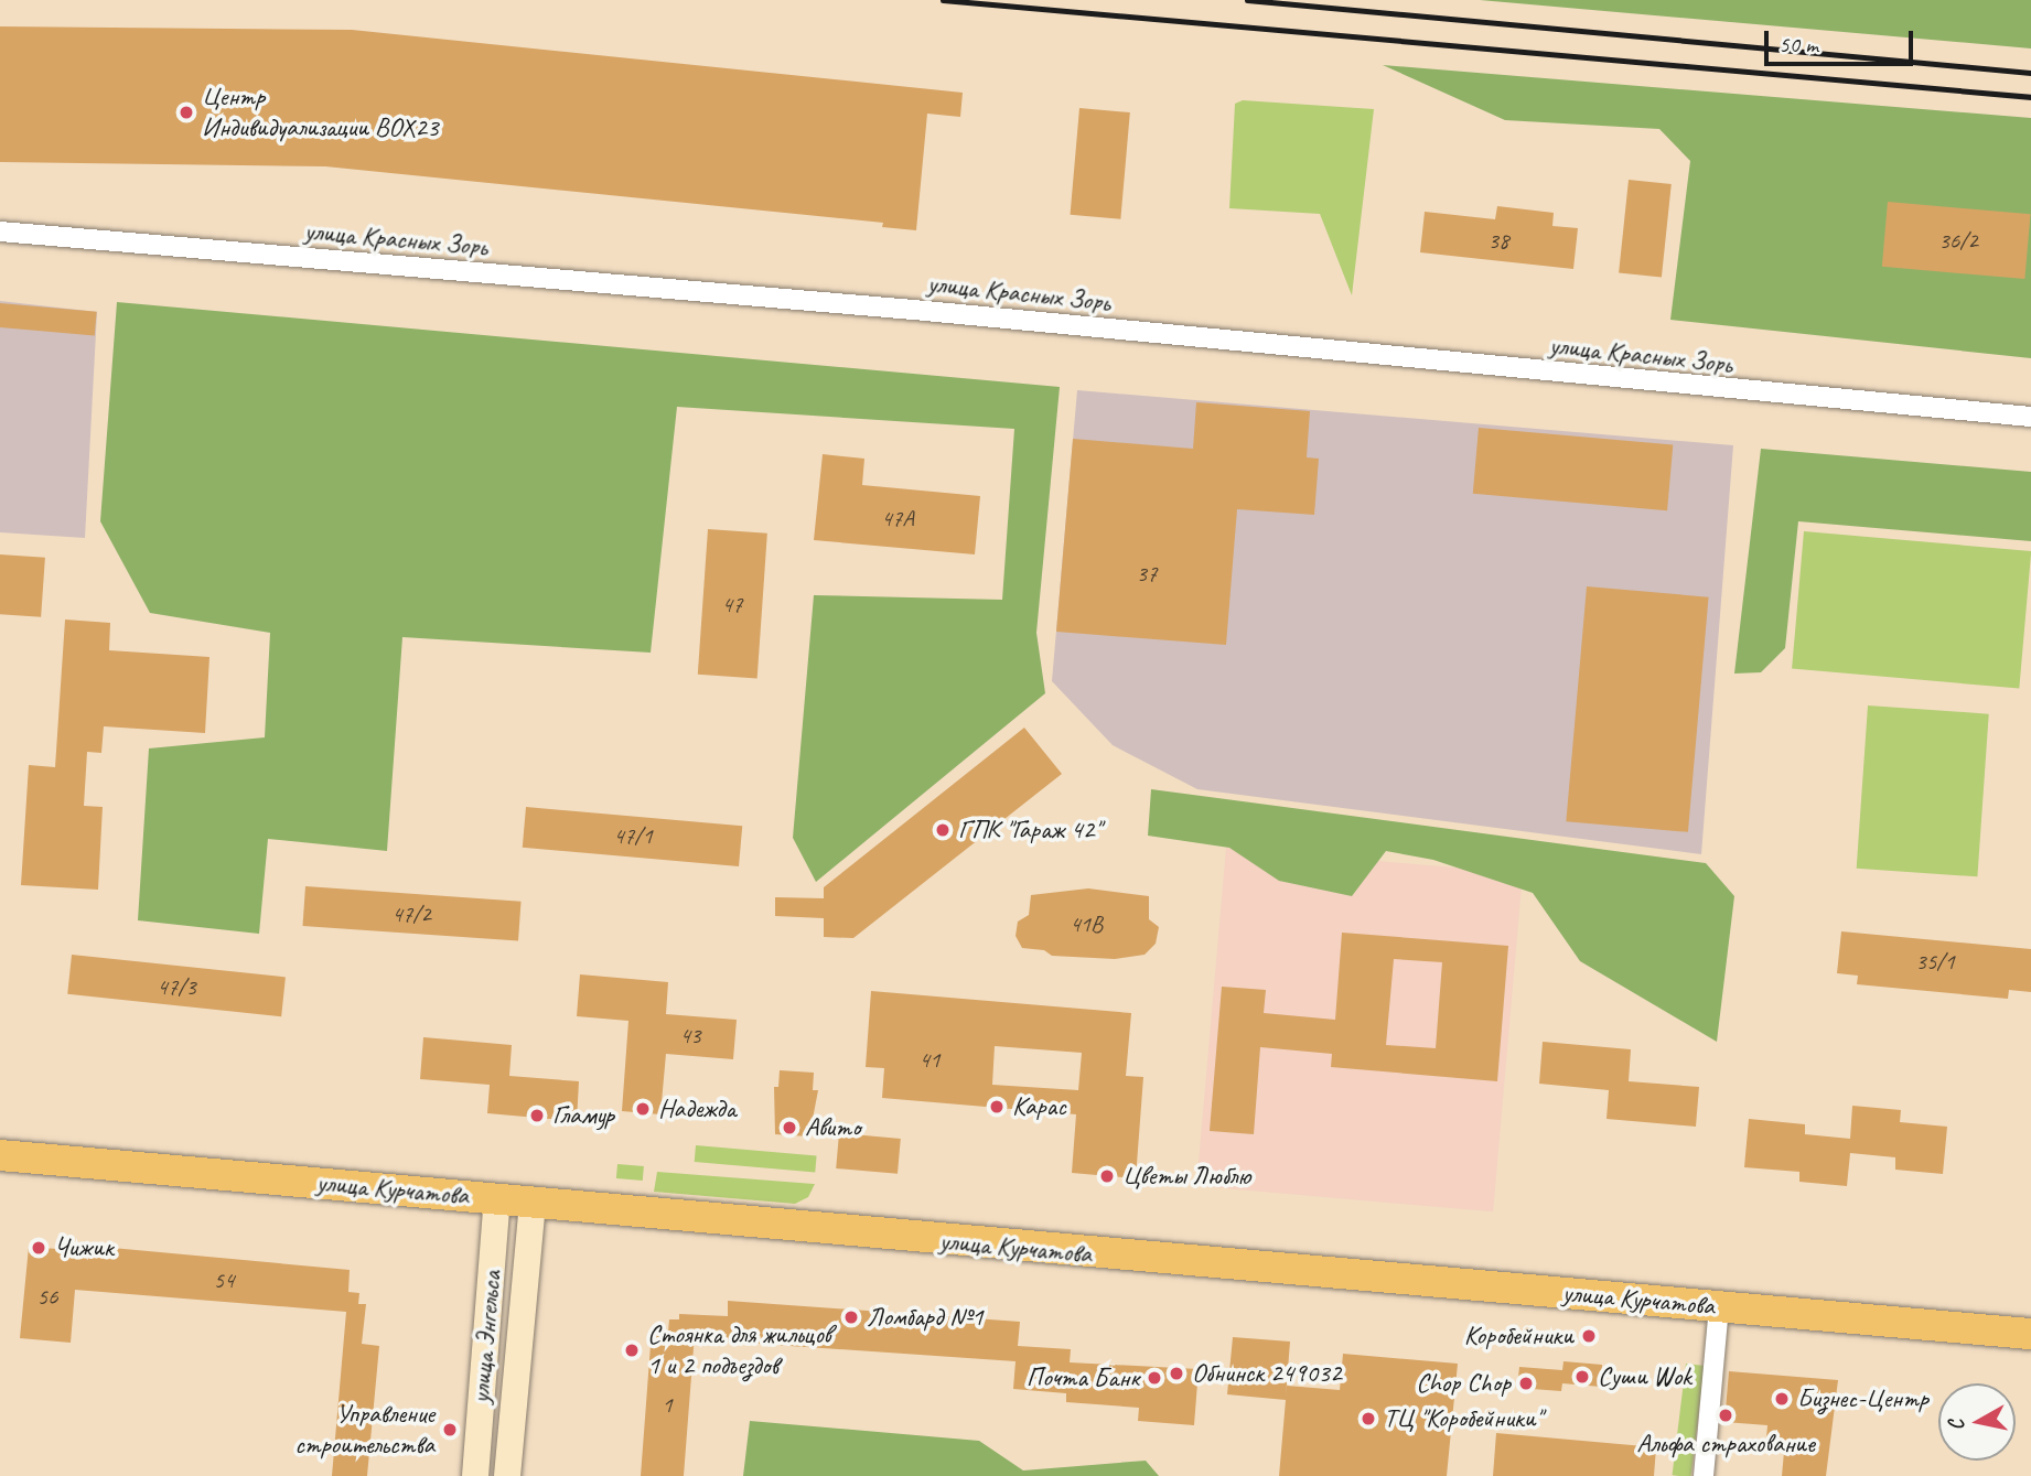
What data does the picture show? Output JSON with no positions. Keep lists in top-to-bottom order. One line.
{"streets":{"main road":["улица Курчатова","улица Энгельса"],"street":["улица Красных Зорь"]},"crossings":[["улица Курчатова","улица Энгельса"]],"places":["Центр Индивидуализации BOX23","ГПК \"Гараж 42\"","Карас","Надежда","Гламур","Авито","Цветы Люблю","Чижик","Ломбард №1","Коробейники","Стоянка для жильцов 1 и 2 подъездов","Обнинск 249032","Суши Wok","Почта Банк","Chop Chop","Бизнес-Центр","Альфа страхование","ТЦ \"Коробейники\"","Управление строительства"],"house_numbers":["38","36/2","47А","37","47","47/1","47/2","41В","35/1","47/3","43","41","54","56","1"],"scale_bar":"50 m","north":"left"}
